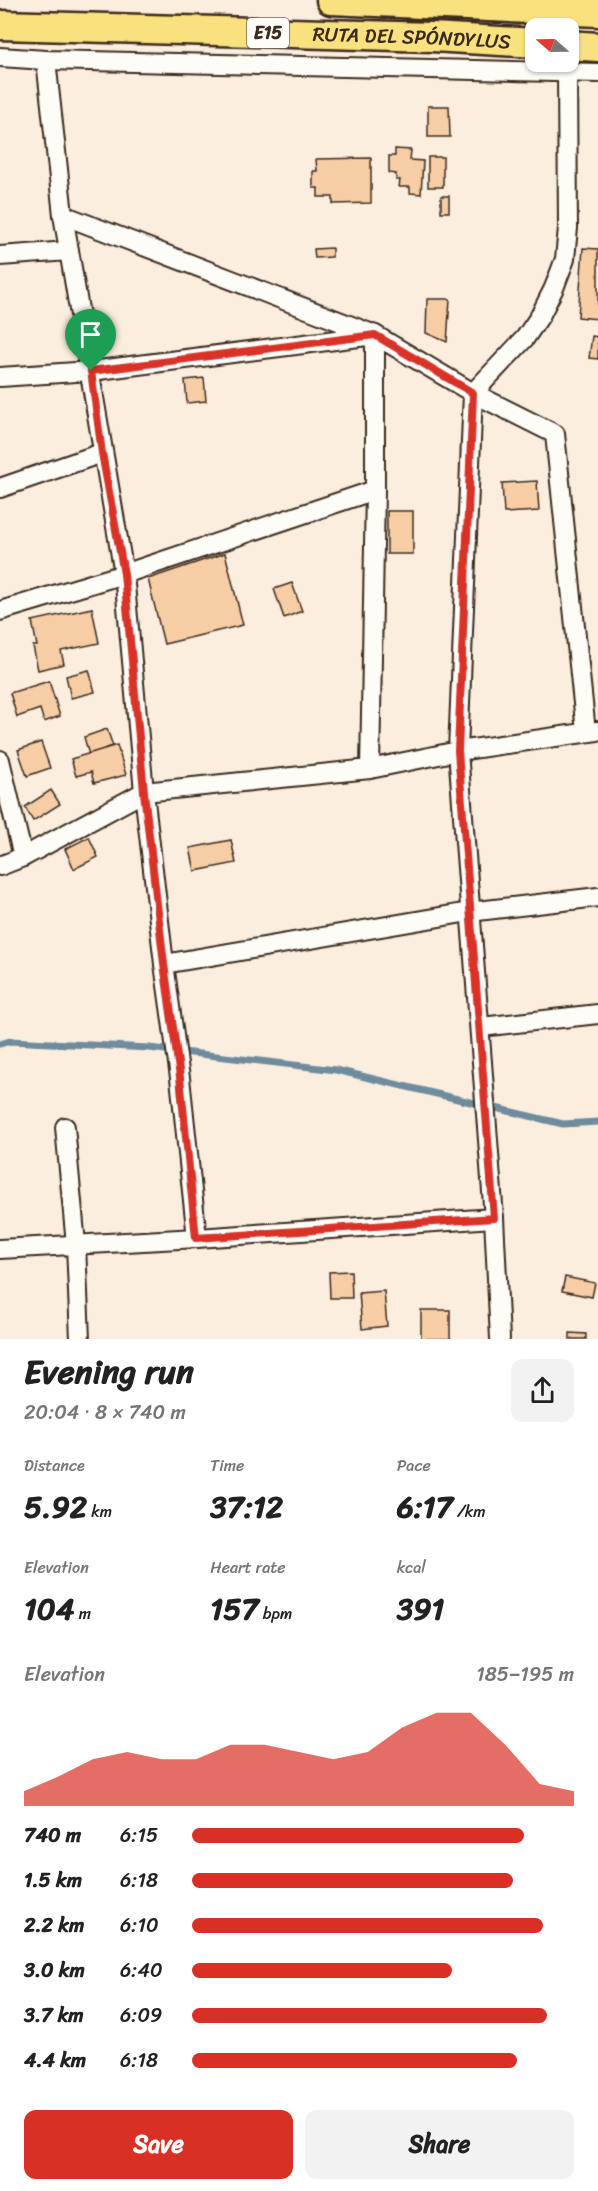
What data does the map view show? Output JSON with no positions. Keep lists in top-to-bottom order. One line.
{"streets":{"highway":["E15","RUTA DEL SPÓNDYLUS"]},"north":"left","page":{"heading":["Evening run","20:04 · 8 × 740 m"],"stats":[["Distance","5.92 km"],["Time","37:12"],["Pace","6:17 /km"],["Elevation","104 m"],["Heart rate","157 bpm"],["kcal","391"]],"chart":["Elevation","185–195 m"],"list":[{"name":"740 m","note":"6:15"},{"name":"1.5 km","note":"6:18"},{"name":"2.2 km","note":"6:10"},{"name":"3.0 km","note":"6:40"},{"name":"3.7 km","note":"6:09"},{"name":"4.4 km","note":"6:18"}],"buttons":["Save","Share"]}}
